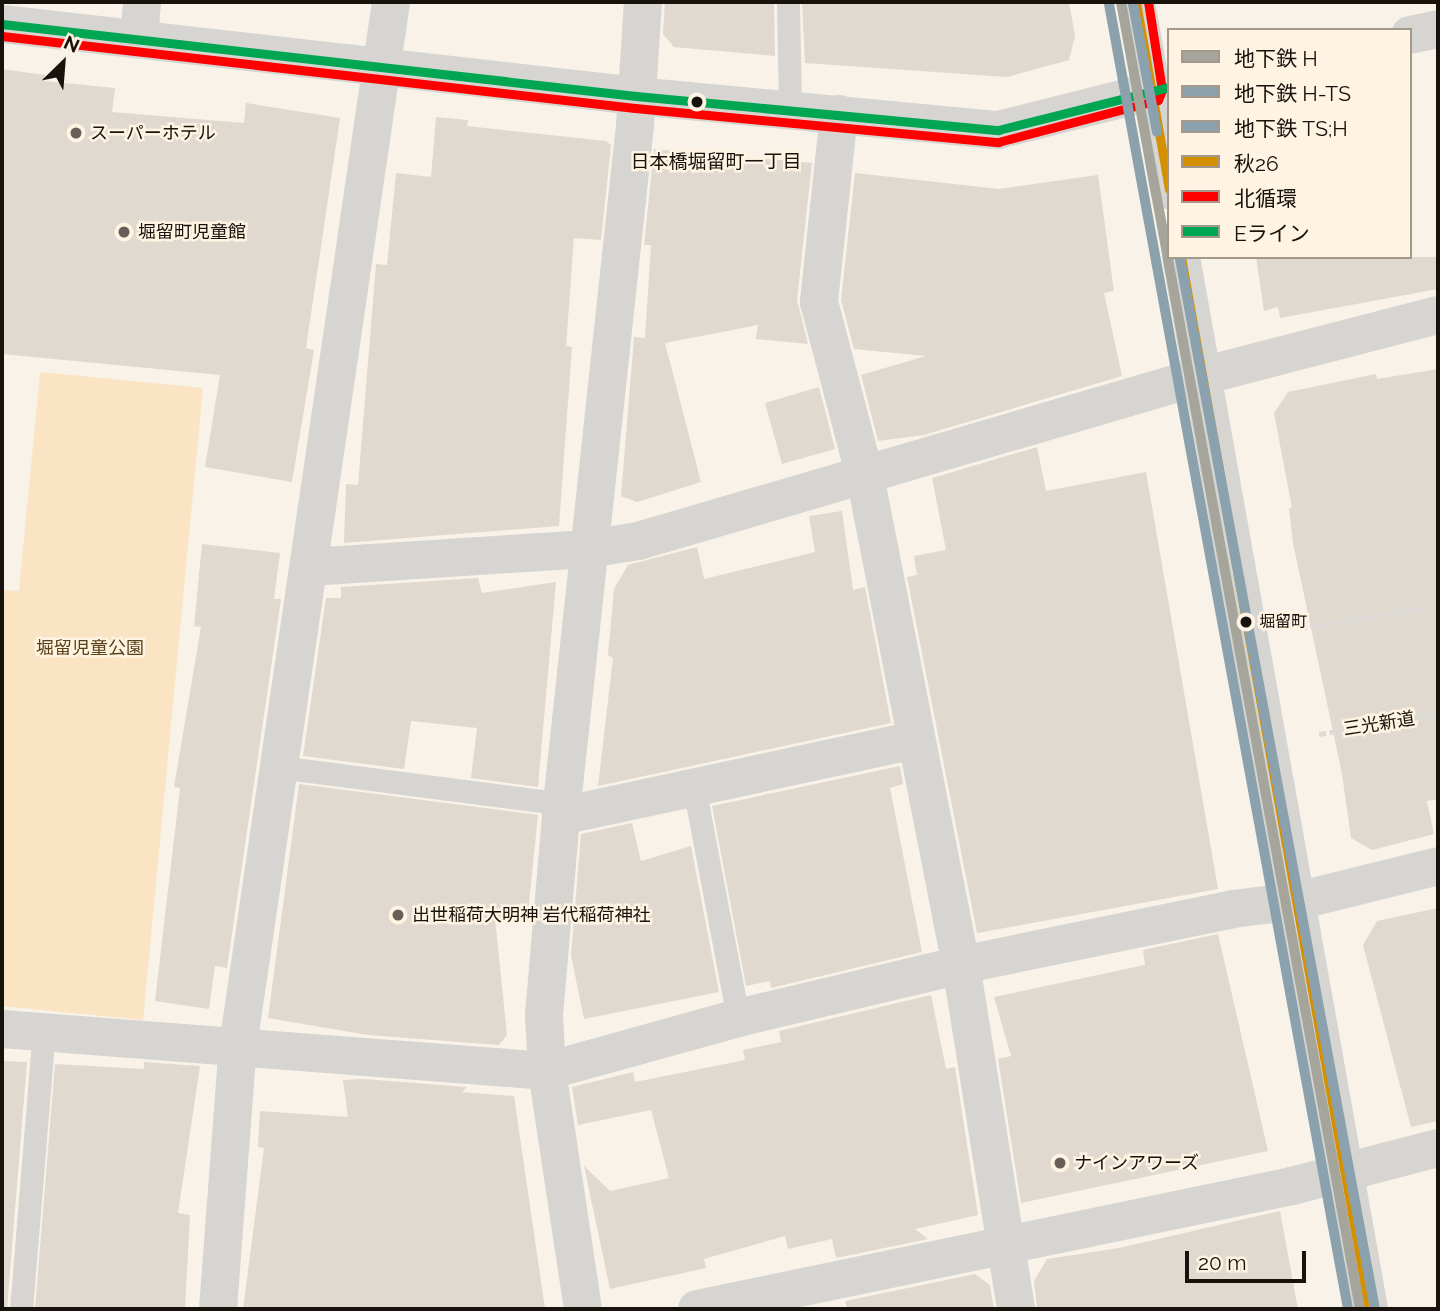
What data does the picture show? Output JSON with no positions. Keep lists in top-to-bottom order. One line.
{"streets":{"path":["三光新道"]},"districts":["日本橋堀留町一丁目"],"parks":["堀留児童公園"],"places":["スーパーホテル","堀留町児童館","堀留町","出世稲荷大明神 岩代稲荷神社","ナインアワーズ"],"lines":["metro line H","transit line 秋26","transit line 北循環","metro line H-TS","metro line TS;H","transit line Eライン"],"legend":["地下鉄 H","地下鉄 H-TS","地下鉄 TS;H","秋26","北循環","Eライン"],"scale_bar":"20 m","north":"top right"}
